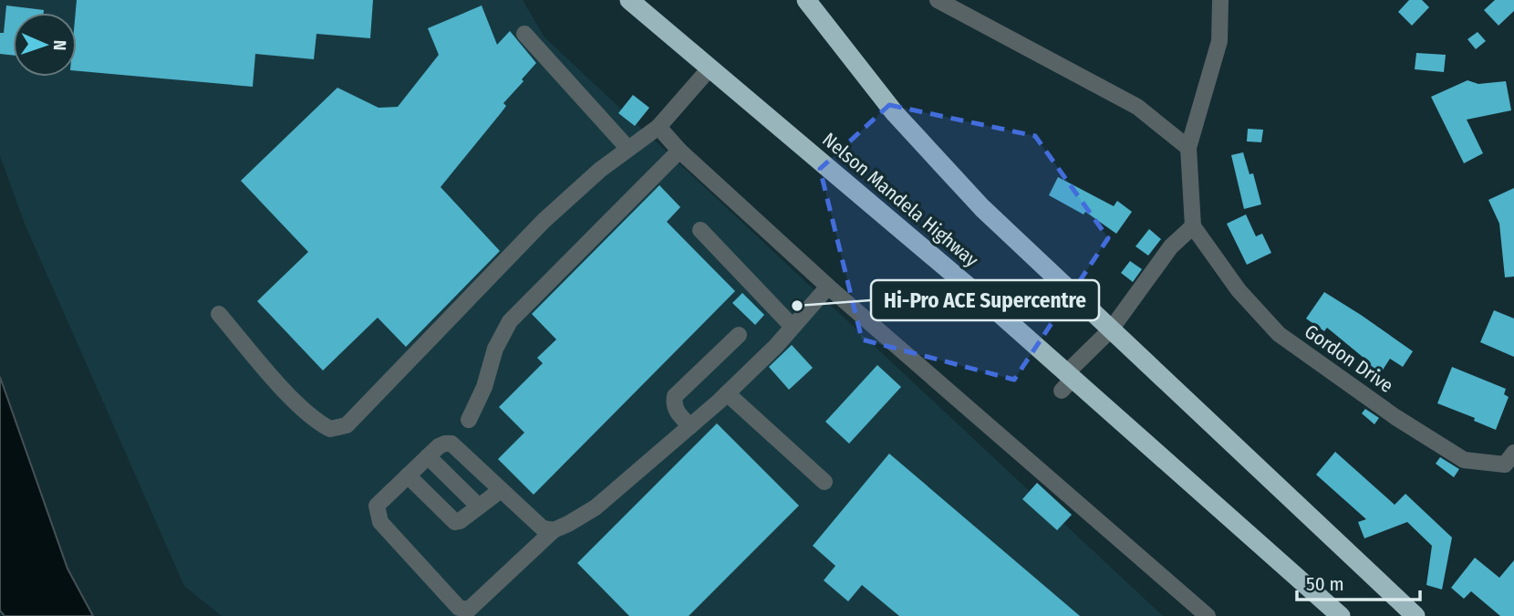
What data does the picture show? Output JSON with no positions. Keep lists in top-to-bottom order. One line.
{"streets":{"highway":["Nelson Mandela Highway"],"street":["Gordon Drive"]},"places":["Hi-Pro ACE Supercentre"],"scale_bar":"50 m","north":"right"}
